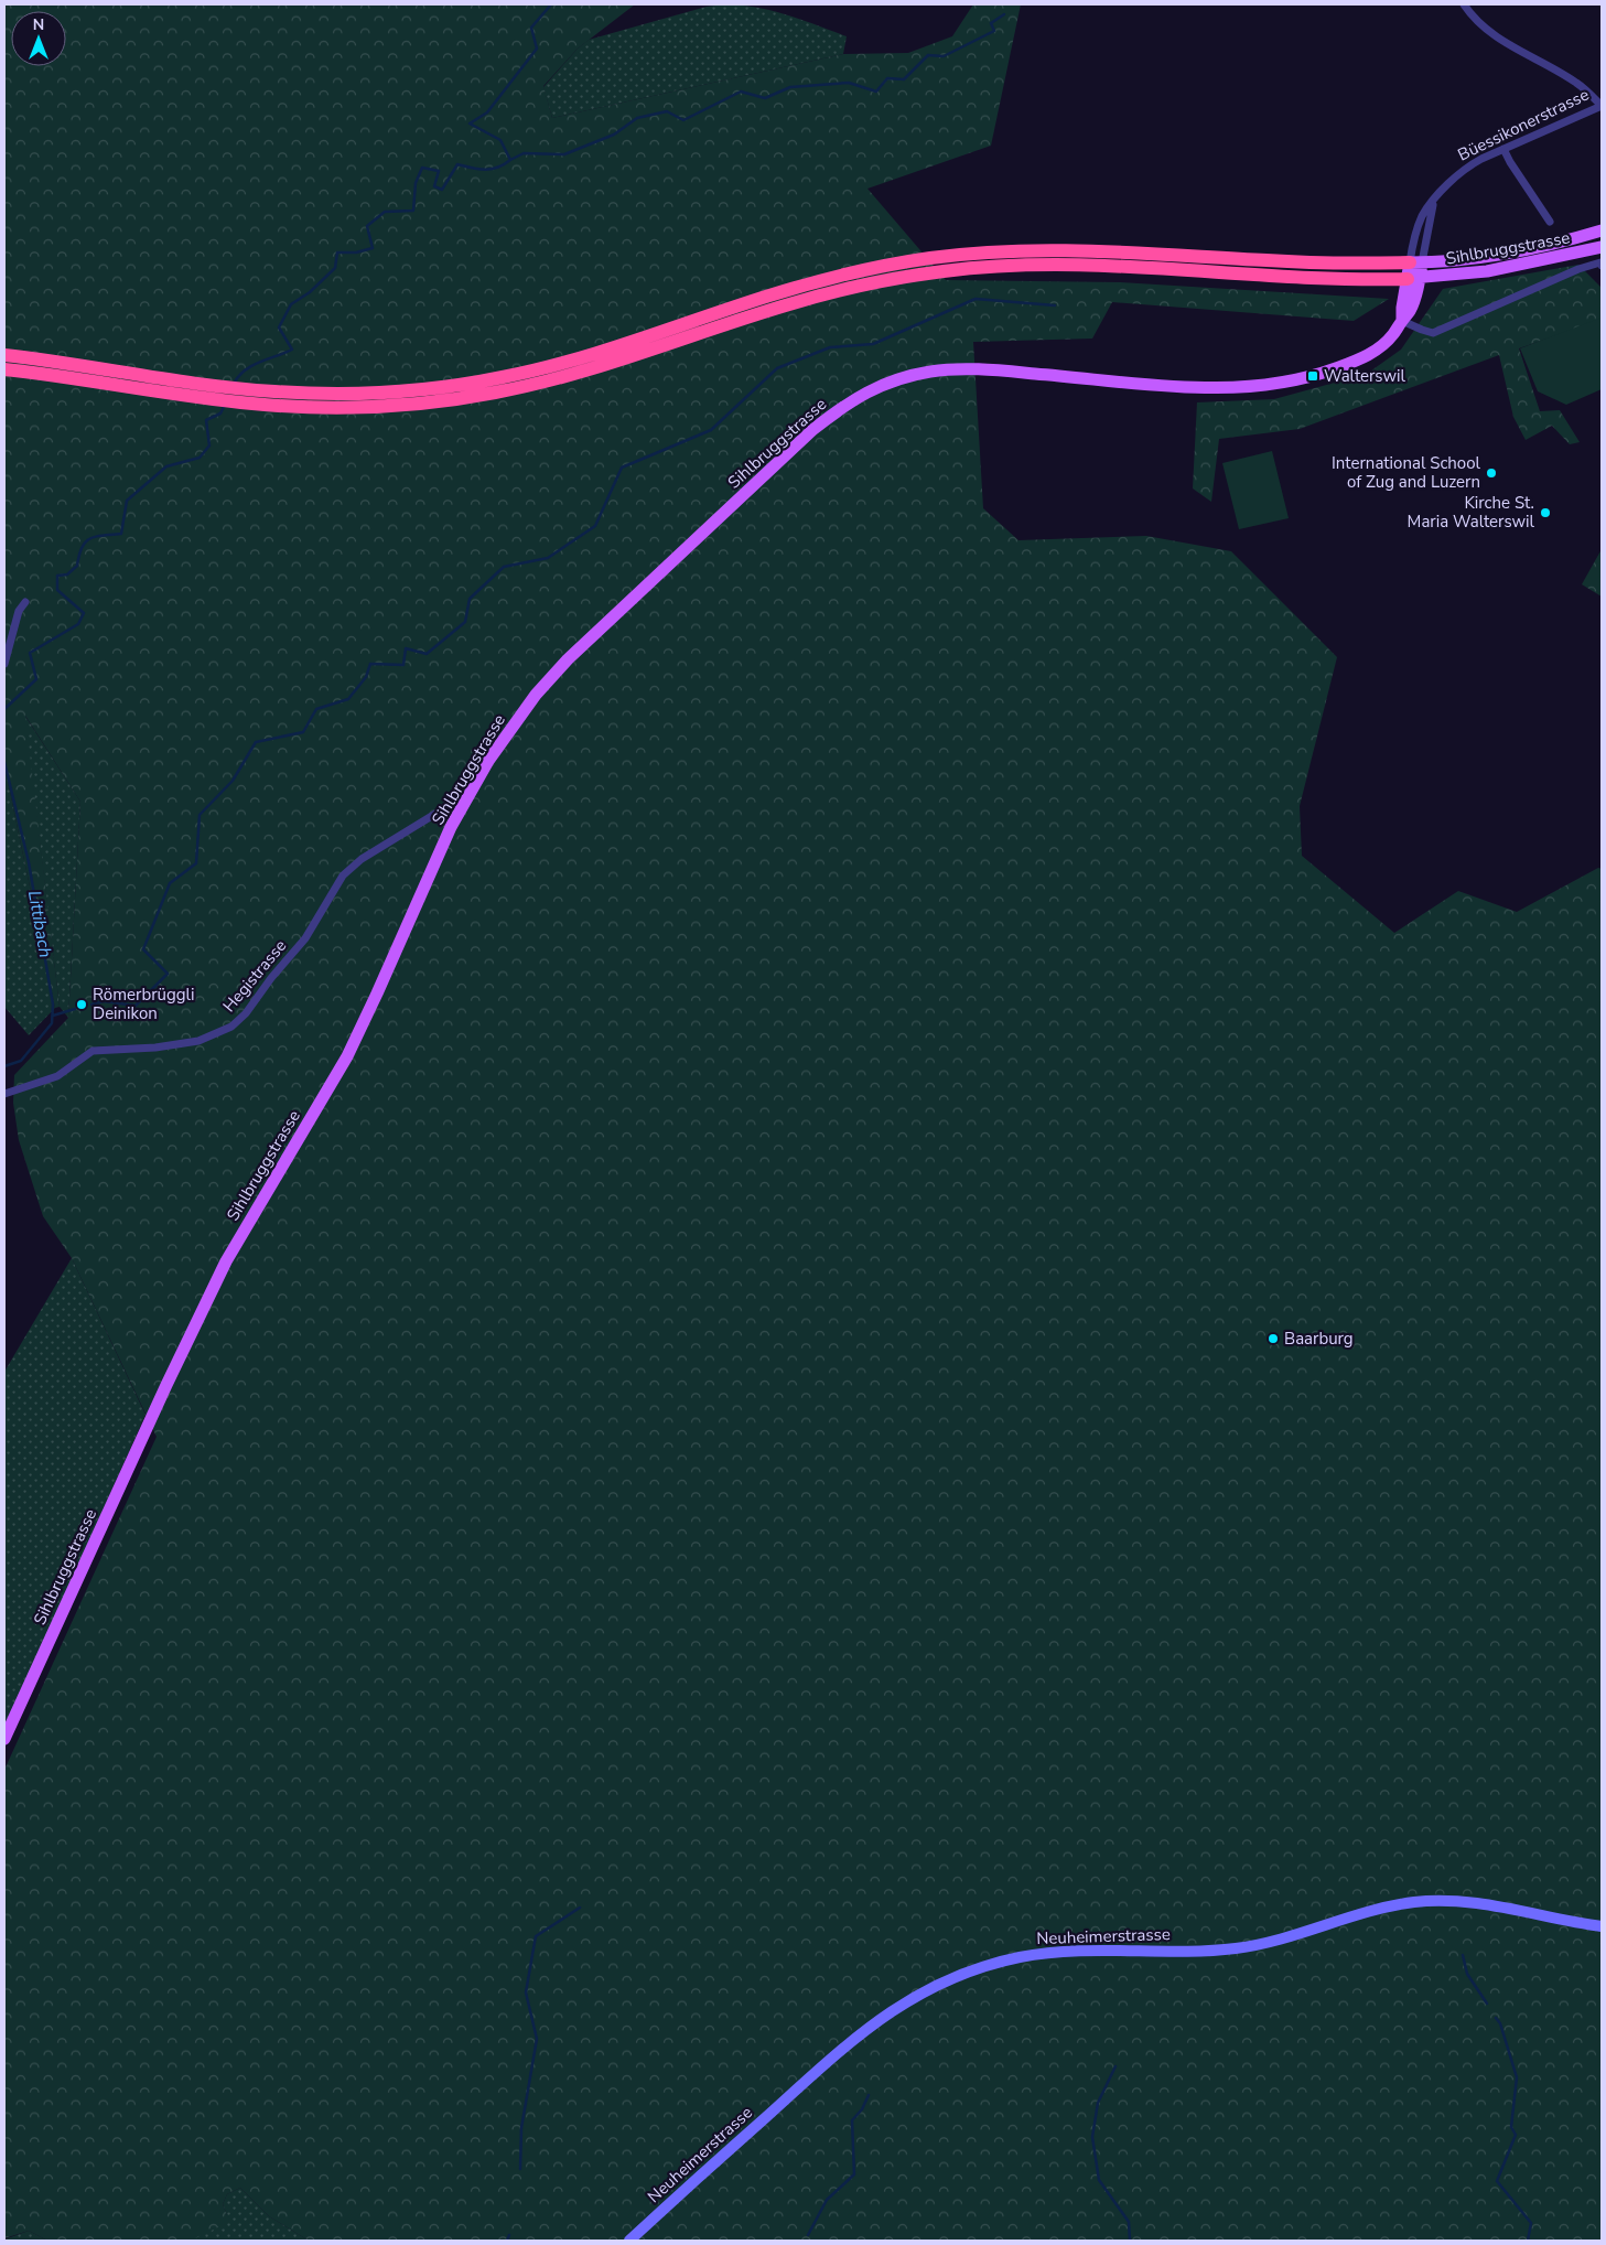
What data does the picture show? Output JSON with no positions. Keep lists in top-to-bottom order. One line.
{"streets":{"main road":["Sihlbruggstrasse"],"street":["Büessikonerstrasse","Hegistrasse","Neuheimerstrasse"]},"crossings":[["Büessikonerstrasse","Sihlbruggstrasse"],["Sihlbruggstrasse","Hegistrasse"]],"water":["Littibach"],"places":{"transit":["Walterswil"],"other":["International School of Zug and Luzern","Kirche St. Maria Walterswil","Römerbrüggli Deinikon","Baarburg"]},"north":"top"}
